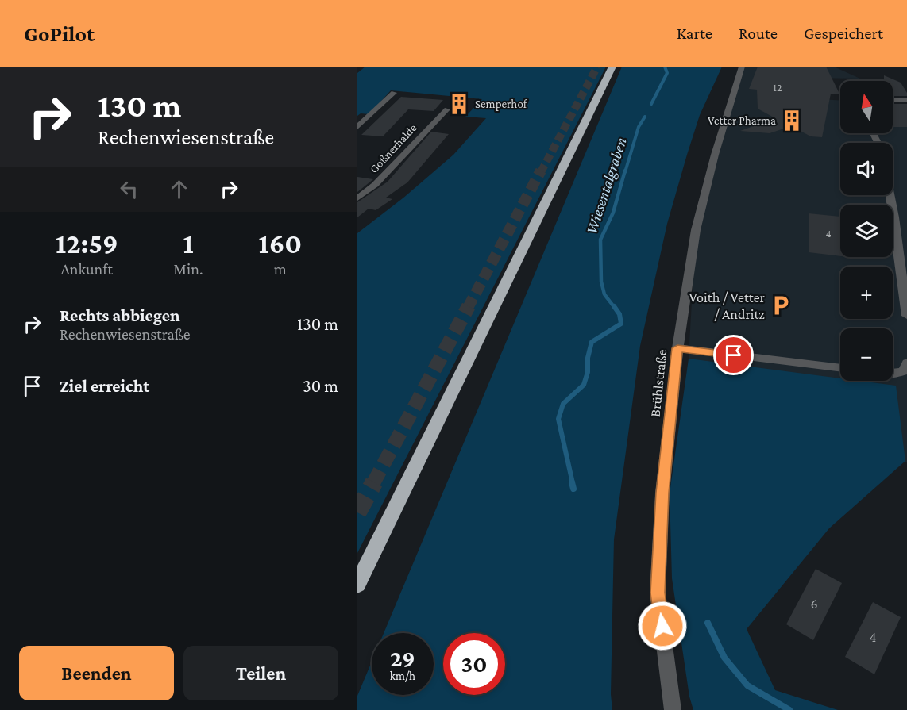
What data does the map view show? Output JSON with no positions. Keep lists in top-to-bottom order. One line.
{"streets":{"street":["Goßnerhalde","Brühlstraße"]},"water":["Wiesentalgraben"],"places":{"building":["Semperhof","Vetter Pharma"],"parking":["Voith / Vetter / Andritz"]},"house_numbers":["12","4","6","4"],"north":"top","page":{"header":"GoPilot","nav":["Karte","Route","Gespeichert"],"turn":["130 m","Rechenwiesenstraße"],"map_buttons":["+","−"],"eta":["12:59","Ankunft","1","Min.","160","m"],"list":[{"name":"Rechts abbiegen","note":"Rechenwiesenstraße","value":"130 m"},{"name":"Ziel erreicht","value":"30 m"}],"speed":"29 km/h","limit":"30","buttons":["Beenden","Teilen"]}}
